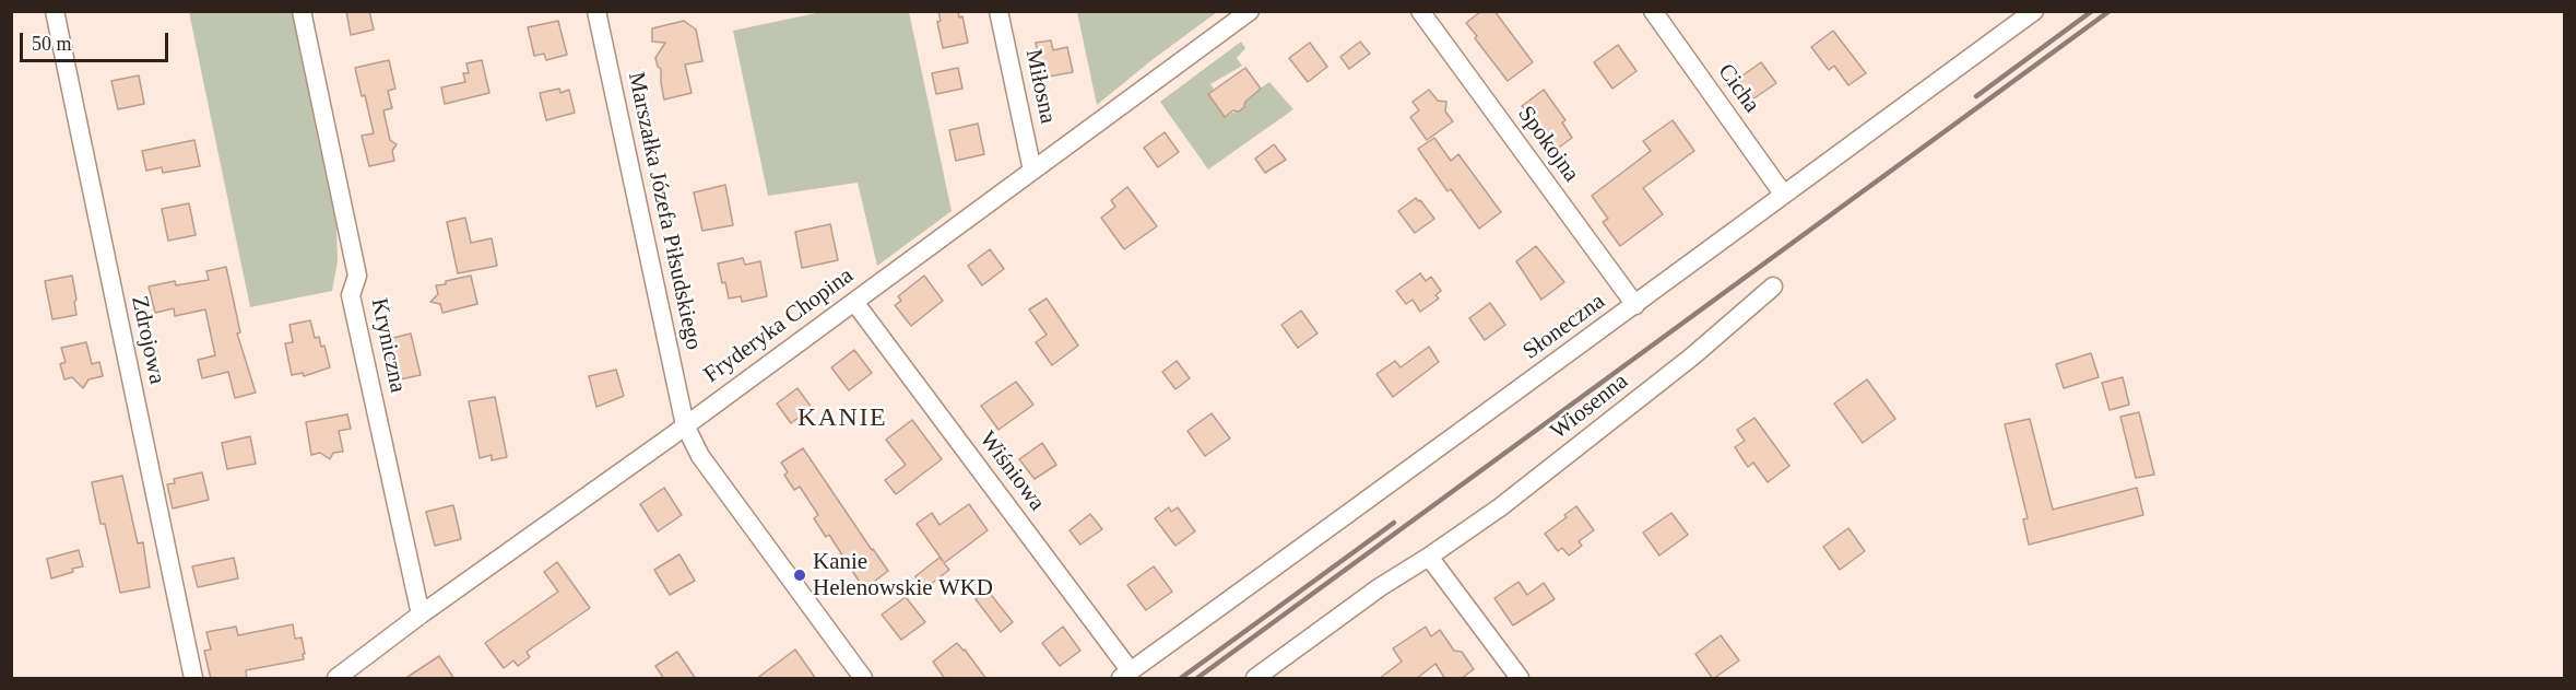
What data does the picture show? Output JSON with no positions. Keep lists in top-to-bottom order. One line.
{"streets":{"street":["Miłosna","Cicha","Spokojna","Marszałka Józefa Piłsudskiego","Fryderyka Chopina","Słoneczna","Zdrojowa","Kryniczna","Wiosenna","Wiśniowa"]},"crossings":[["Miłosna","Fryderyka Chopina"],["Cicha","Słoneczna"],["Spokojna","Słoneczna"],["Marszałka Józefa Piłsudskiego","Fryderyka Chopina"],["Fryderyka Chopina","Kryniczna"],["Fryderyka Chopina","Wiśniowa"],["Słoneczna","Wiśniowa"]],"districts":["KANIE"],"places":["Kanie Helenowskie WKD"],"scale_bar":"50 m"}
